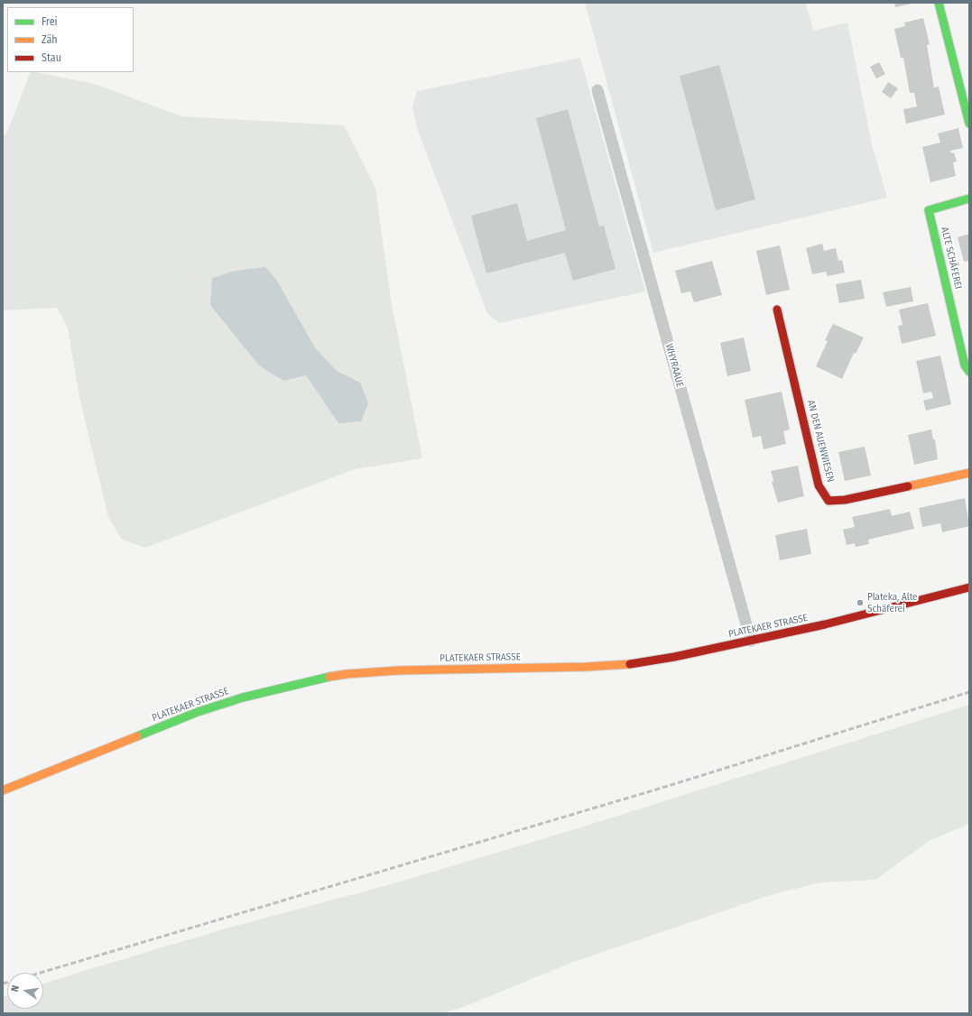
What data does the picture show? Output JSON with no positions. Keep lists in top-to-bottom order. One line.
{"streets":{"street":["ALTE SCHÄFEREI","AN DEN AUENWIESEN","PLATEKAER STRASSE"],"lane":["WHYRAAUE"]},"crossings":[["WHYRAAUE","PLATEKAER STRASSE"]],"places":["Plateka, Alte Schäferei"],"legend":["Frei","Zäh","Stau"],"north":"left"}
